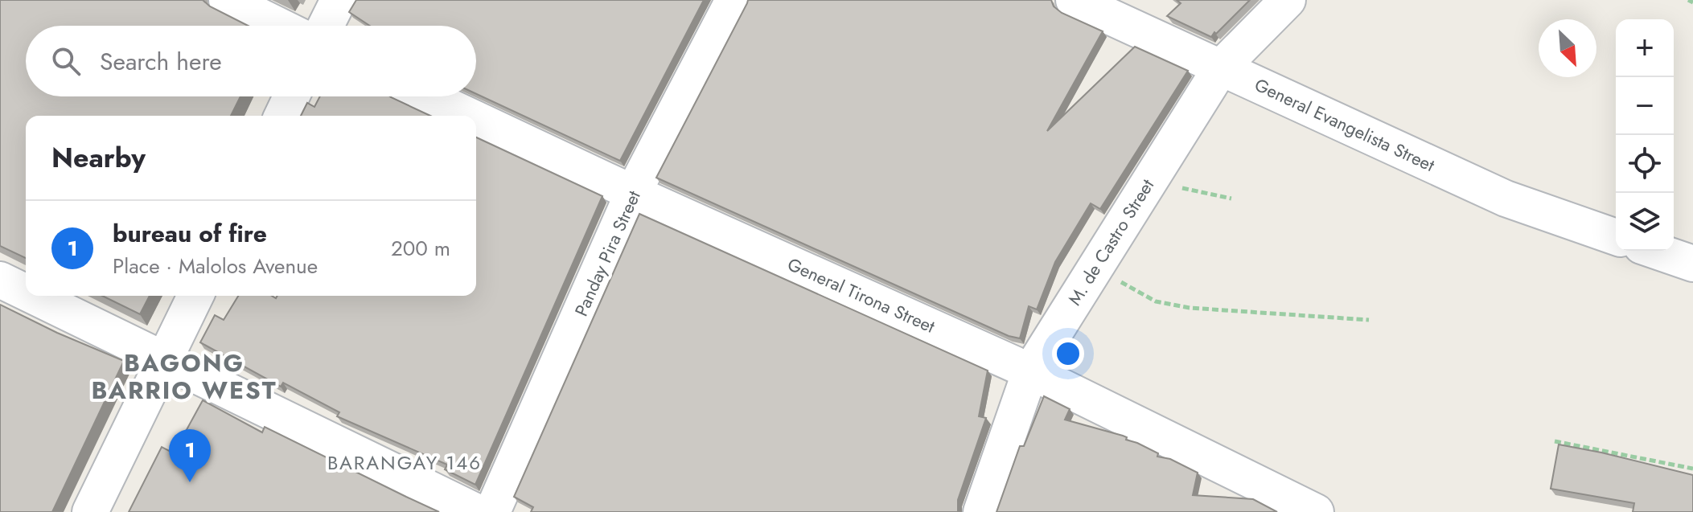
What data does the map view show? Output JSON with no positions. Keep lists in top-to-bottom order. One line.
{"streets":{"street":["General Evangelista Street","M. de Castro Street","Panday Pira Street","General Tirona Street"]},"crossings":[["General Evangelista Street","M. de Castro Street"],["M. de Castro Street","General Tirona Street"],["Panday Pira Street","General Tirona Street"]],"districts":["BAGONG BARRIO WEST","BARANGAY 146"],"north":"bottom right","page":{"map_buttons":["+","−"],"search":"Search here","heading":"Nearby","list":[{"mark":"1","name":"bureau of fire","note":"Place · Malolos Avenue","value":"200 m"}],"pins":"1"}}
